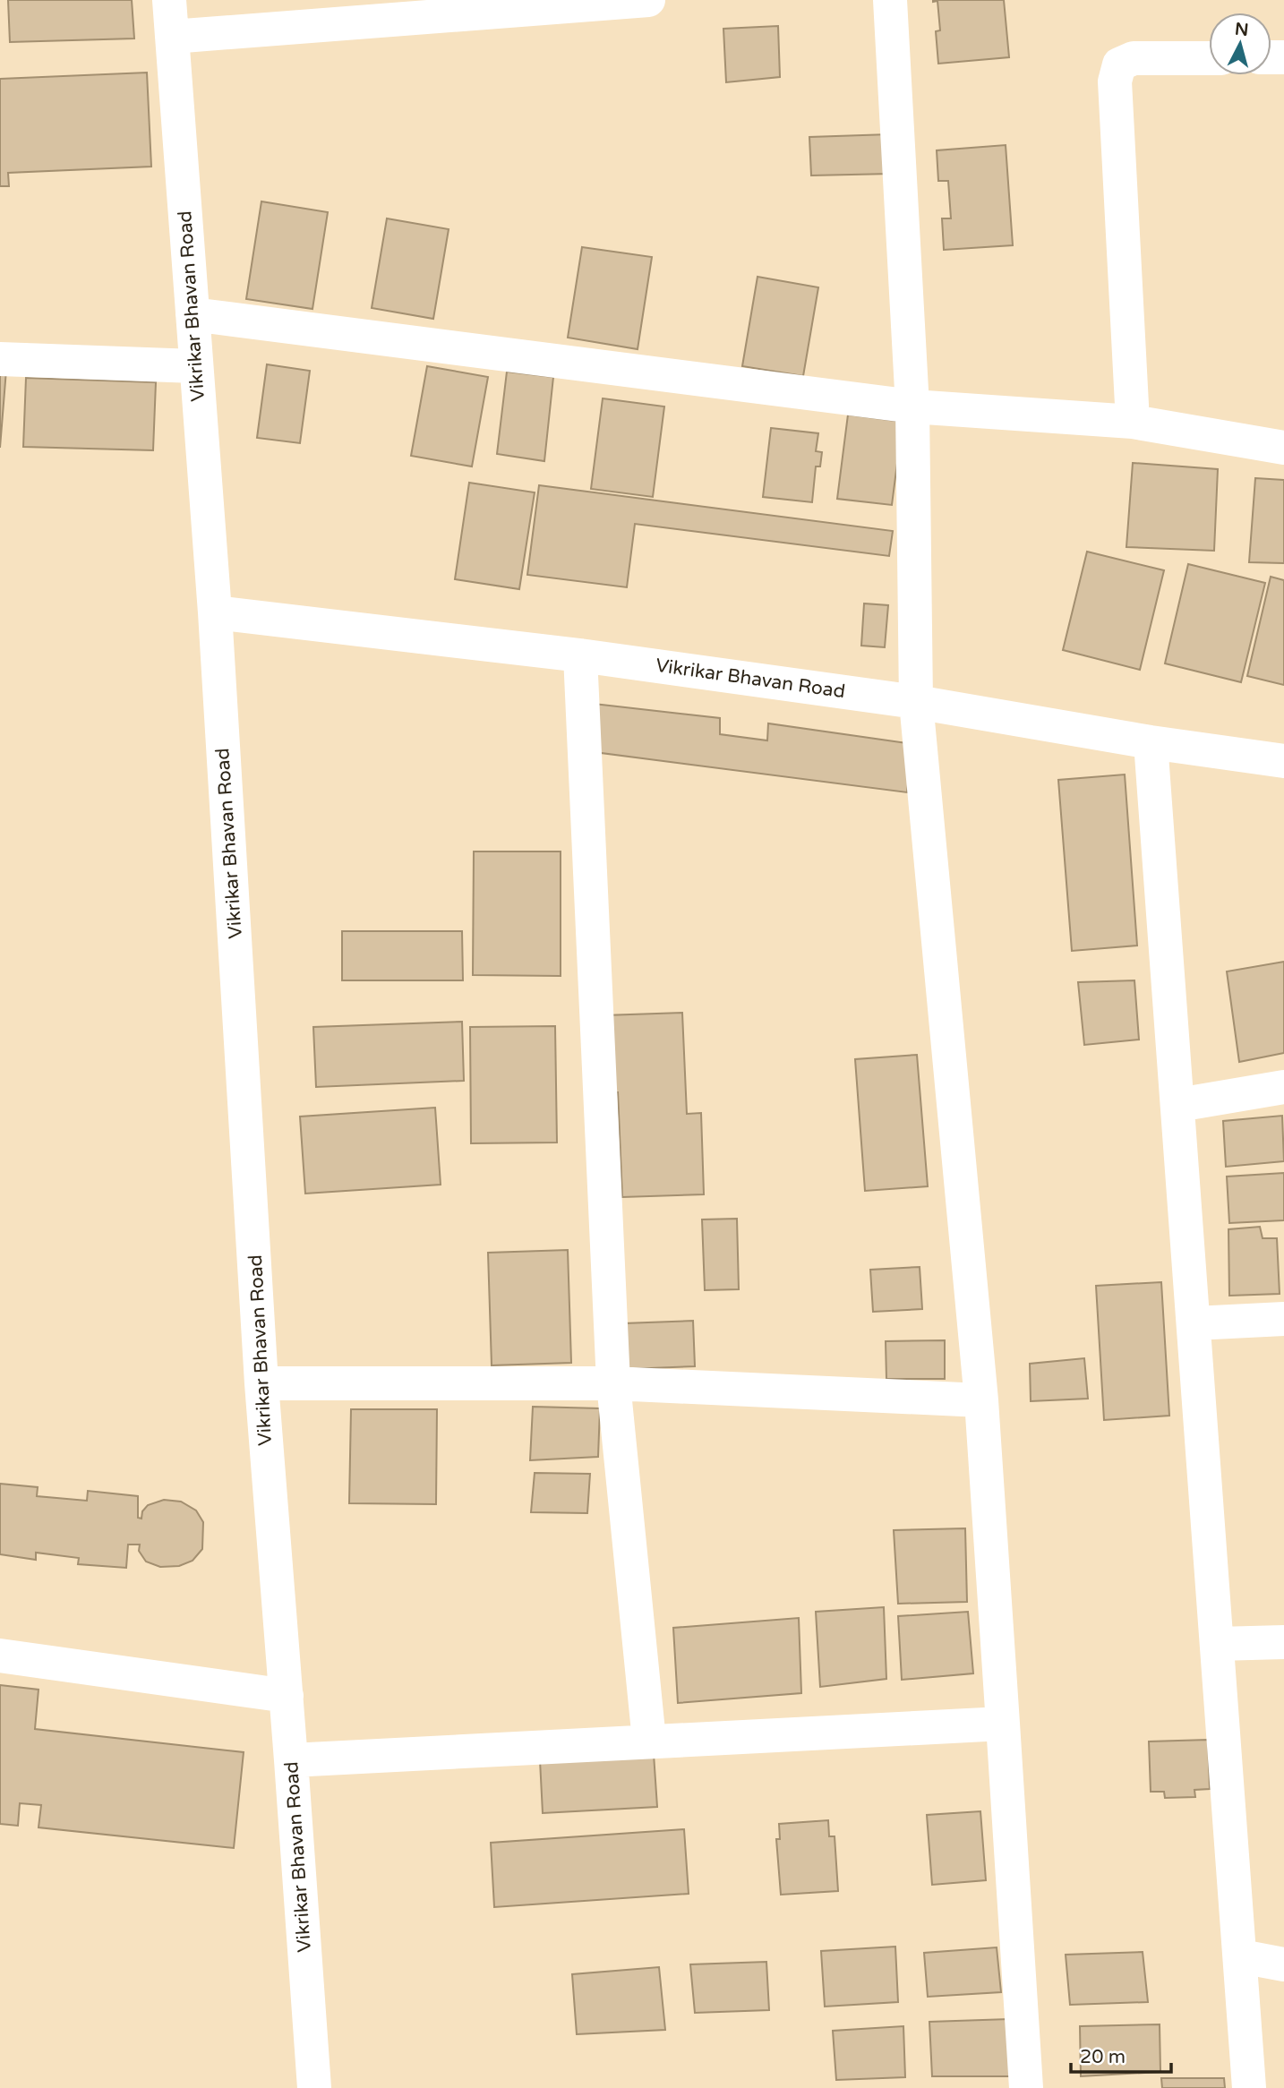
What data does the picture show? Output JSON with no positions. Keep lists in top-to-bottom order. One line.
{"streets":{"street":["Vikrikar Bhavan Road"]},"scale_bar":"20 m","north":"top"}
